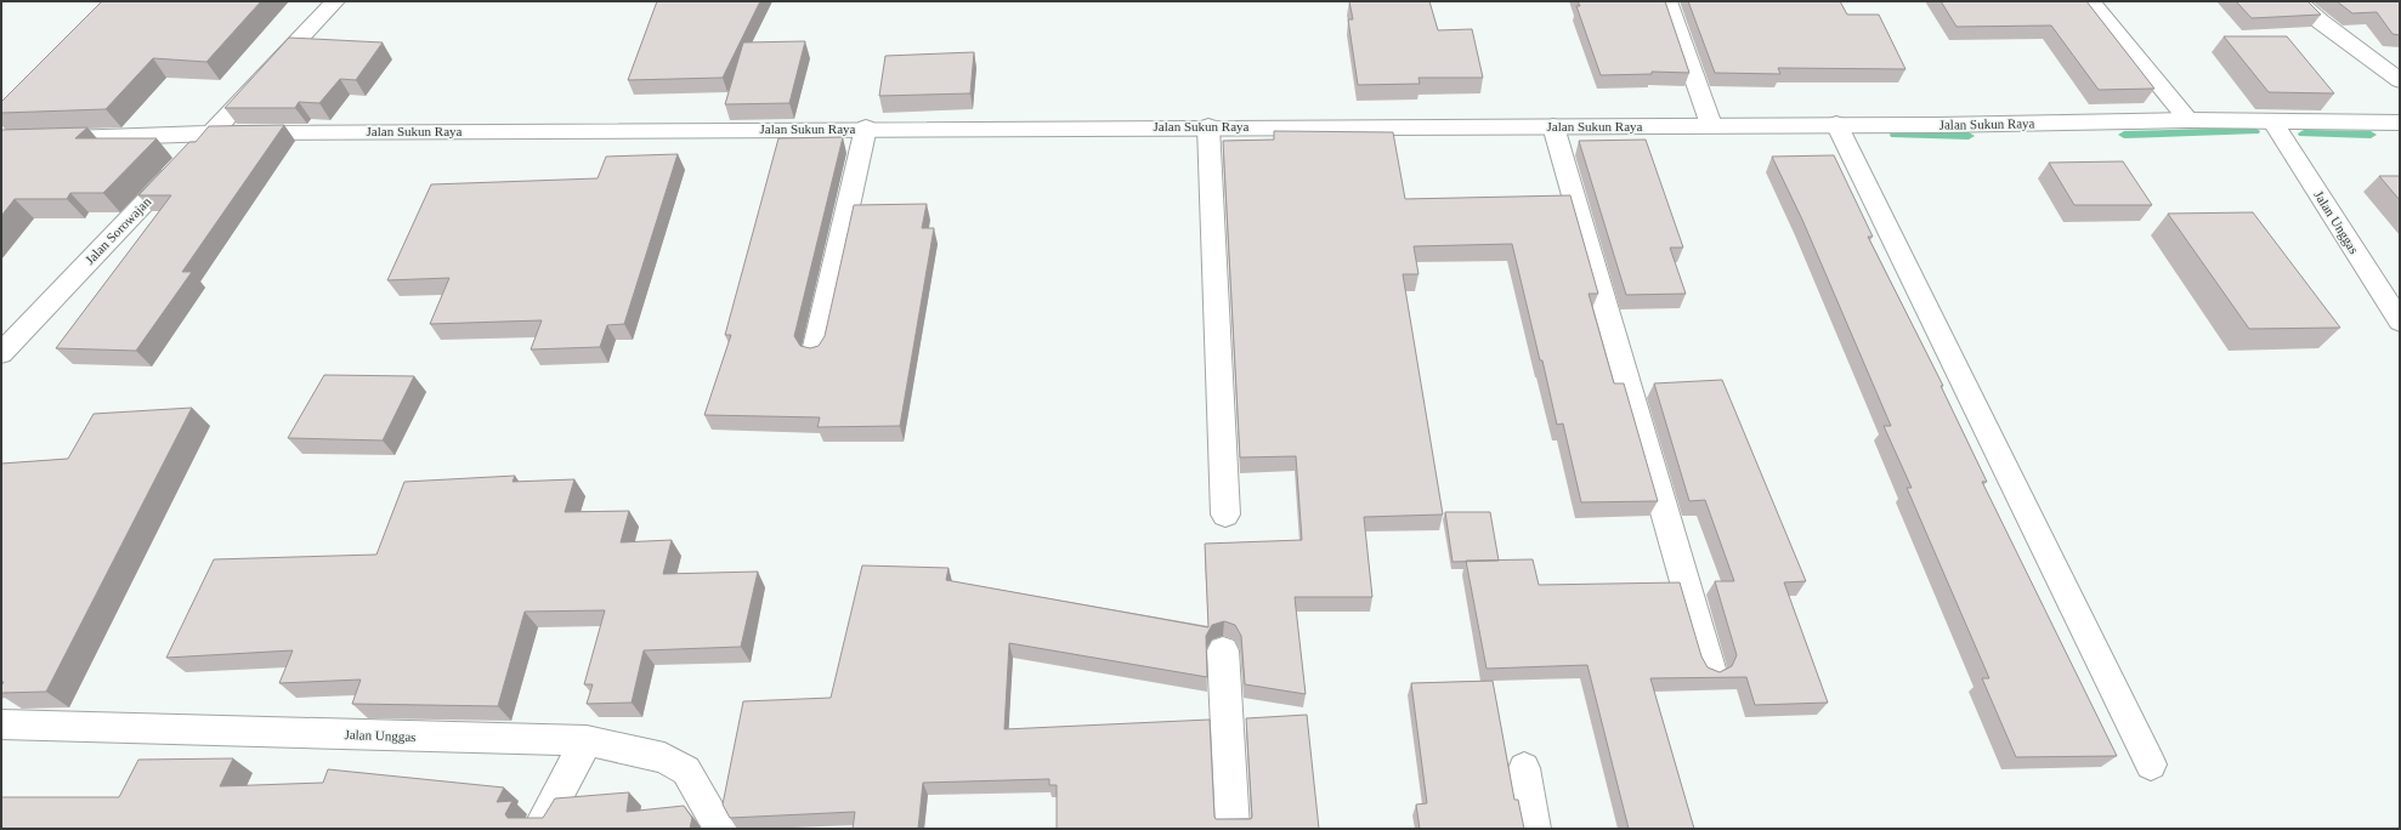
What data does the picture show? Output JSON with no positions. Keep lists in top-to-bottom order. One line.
{"streets":{"street":["Jalan Sukun Raya","Jalan Unggas","Jalan Sorowajan"]},"crossings":[["Jalan Sukun Raya","Jalan Unggas"],["Jalan Sukun Raya","Jalan Sorowajan"]]}
